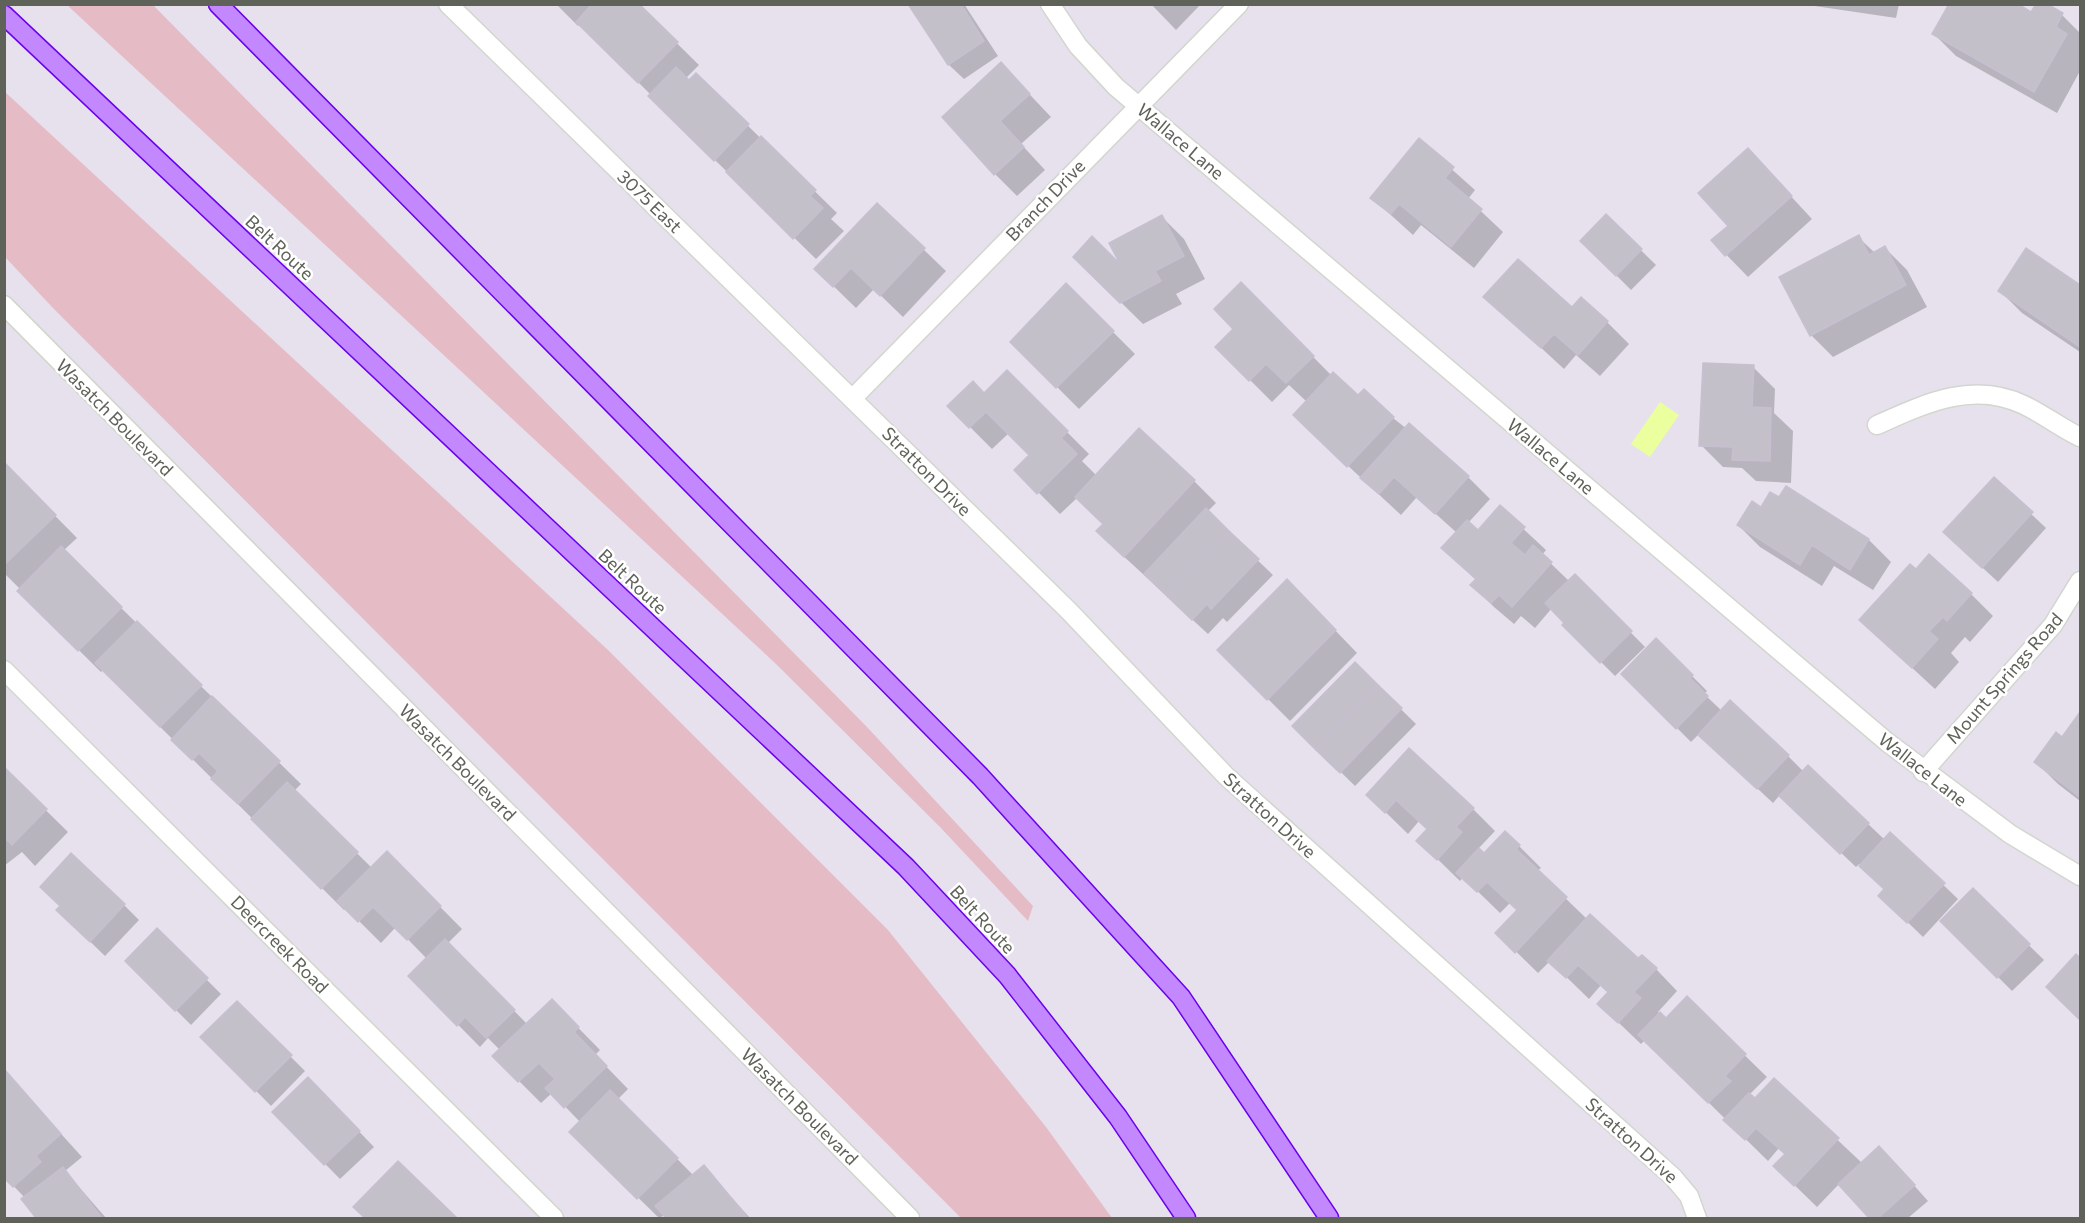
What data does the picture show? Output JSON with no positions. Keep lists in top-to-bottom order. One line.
{"streets":{"highway":["Belt Route"],"street":["Wallace Lane","Branch Drive","3075 East","Wasatch Boulevard","Stratton Drive","Mount Springs Road","Deercreek Road"]},"crossings":[["Wallace Lane","Branch Drive"],["Wallace Lane","Mount Springs Road"],["Branch Drive","3075 East"],["Branch Drive","Stratton Drive"],["3075 East","Stratton Drive"]]}
